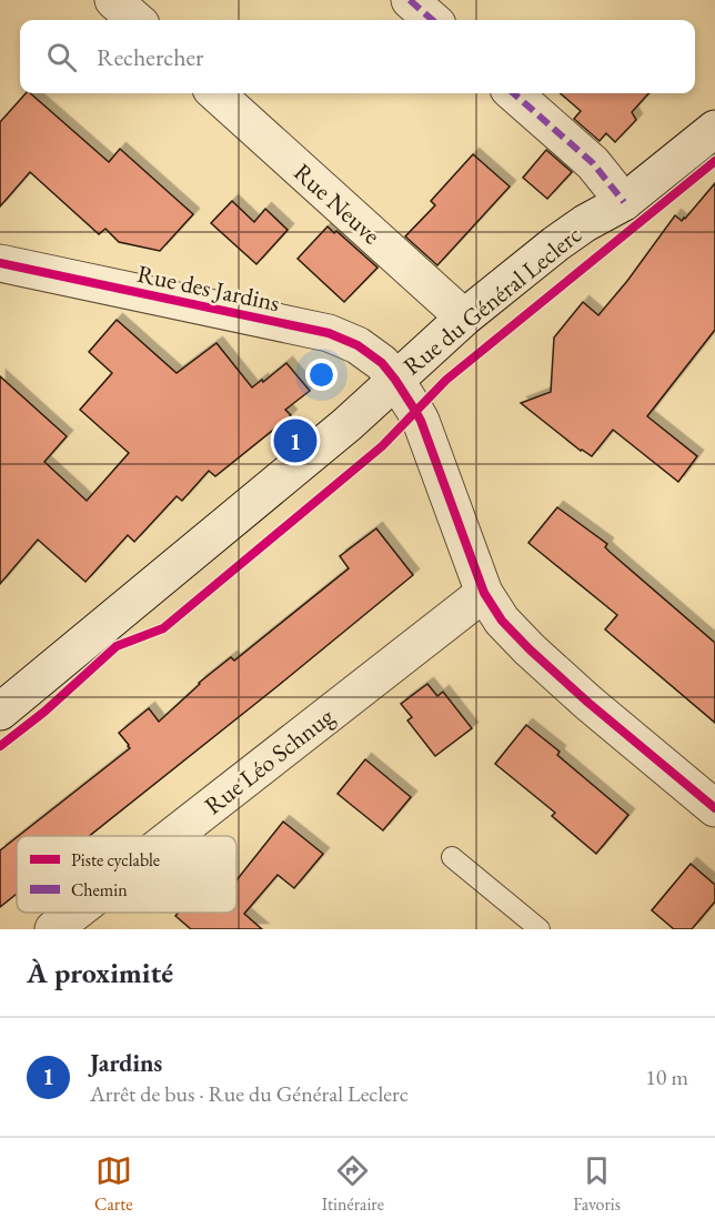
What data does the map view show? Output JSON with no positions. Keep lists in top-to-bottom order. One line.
{"streets":{"street":["Rue Neuve","Rue des Jardins","Rue du Général Leclerc","Rue Léo Schnug"]},"crossings":[["Rue Neuve","Rue du Général Leclerc"],["Rue des Jardins","Rue du Général Leclerc"],["Rue des Jardins","Rue Léo Schnug"]],"legend":["Piste cyclable","Chemin"],"page":{"search":"Rechercher","pins":"1","heading":"À proximité","list":[{"mark":"1","name":"Jardins","note":"Arrêt de bus · Rue du Général Leclerc","value":"10 m"}],"nav":["Carte","Itinéraire","Favoris"]}}
